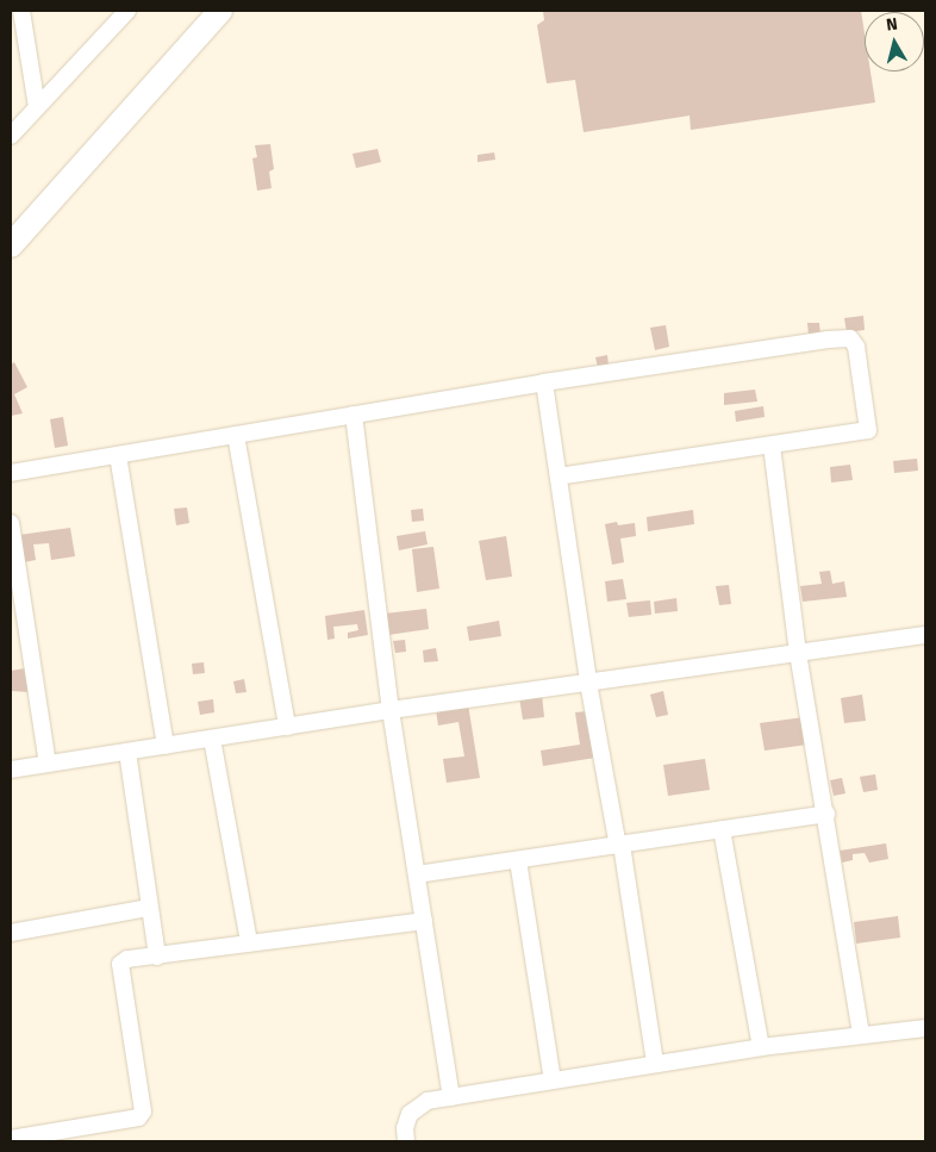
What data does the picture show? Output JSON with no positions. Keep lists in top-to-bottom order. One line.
{"north":"top"}
